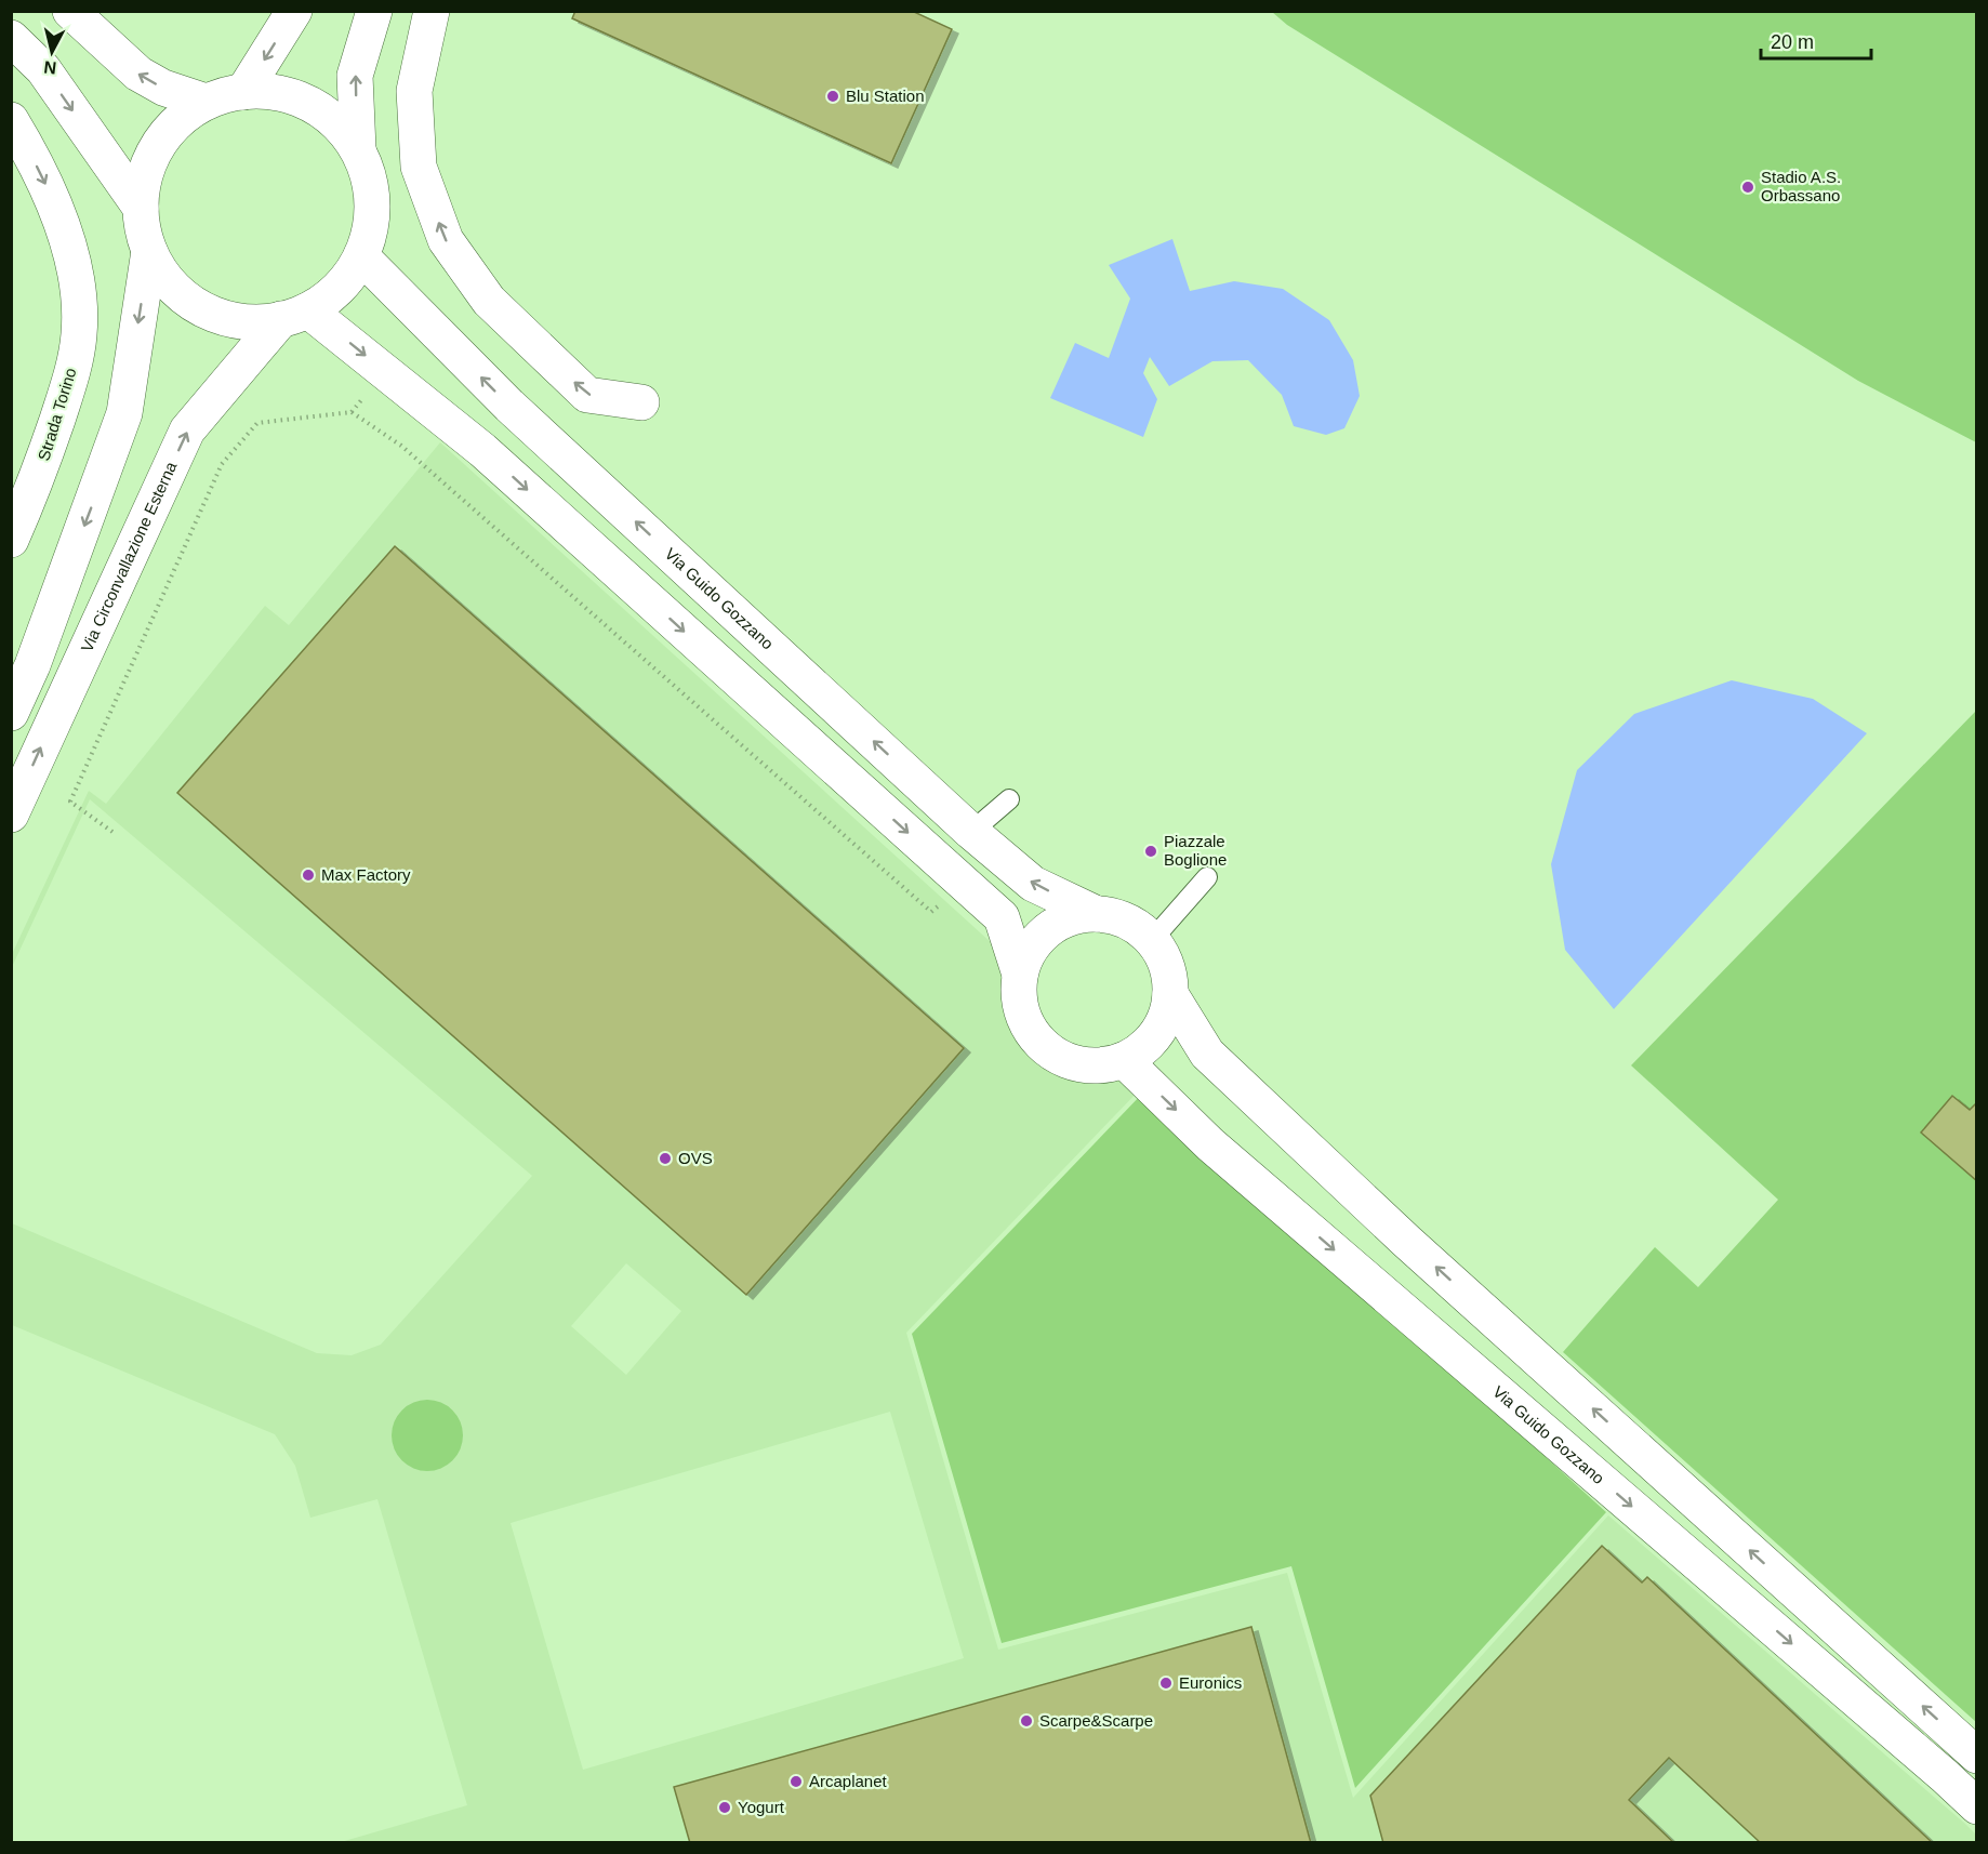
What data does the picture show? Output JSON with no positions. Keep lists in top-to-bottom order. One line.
{"streets":{"street":["Strada Torino","Via Circonvallazione Esterna","Via Guido Gozzano"]},"crossings":[["Via Circonvallazione Esterna","Via Guido Gozzano"]],"one_way":["Strada Torino"],"places":["Blu Station","Stadio A.S. Orbassano","Piazzale Boglione","Max Factory","OVS","Euronics","Scarpe&Scarpe","Arcaplanet","Yogurt"],"scale_bar":"20 m","north":"bottom"}
